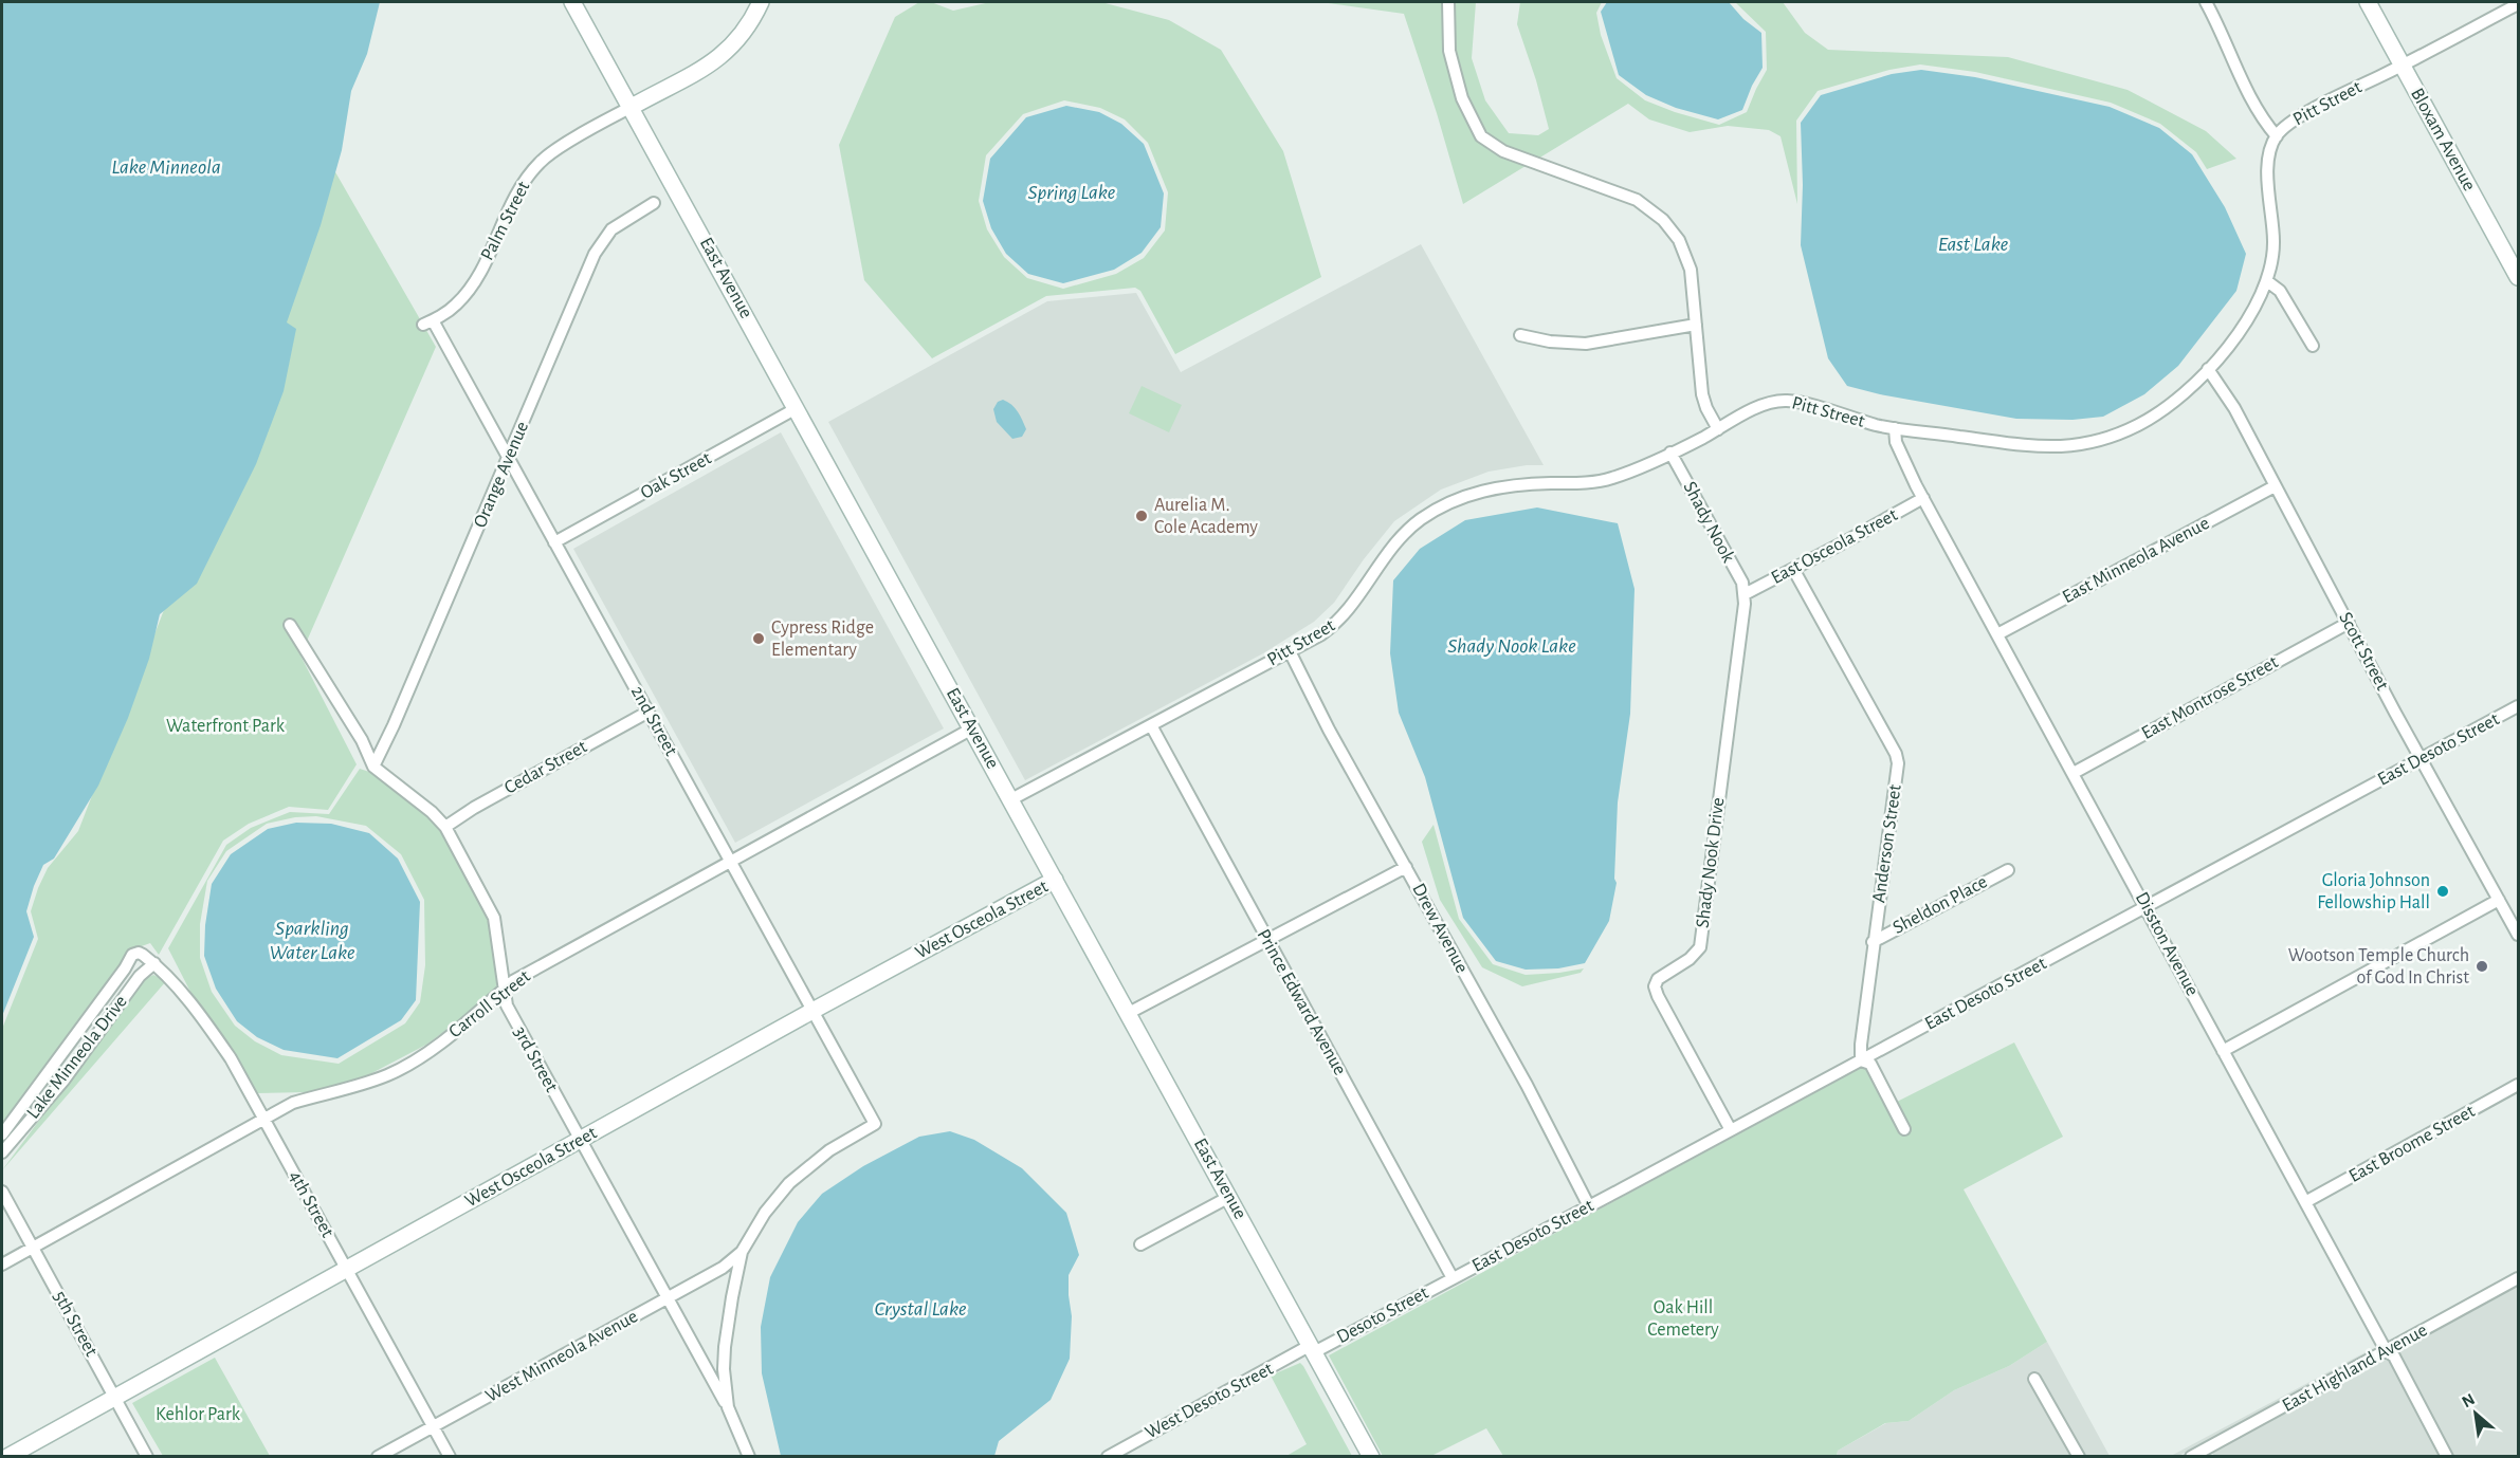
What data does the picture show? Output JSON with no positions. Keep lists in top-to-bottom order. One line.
{"streets":{"street":["Pitt Street","Bloxam Avenue","Palm Street","East Avenue","Orange Avenue","Oak Street","Shady Nook","East Osceola Street","East Minneola Avenue","Scott Street","East Montrose Street","2nd Street","East Desoto Street","Cedar Street","Anderson Street","Shady Nook Drive","Sheldon Place","West Osceola Street","Drew Avenue","Disston Avenue","Prince Edward Avenue","Carroll Street","Lake Minneola Drive","3rd Street","East Broome Street","4th Street","Desoto Street","5th Street","West Minneola Avenue","East Highland Avenue","West Desoto Street"]},"crossings":[["Pitt Street","Bloxam Avenue"],["Pitt Street","East Avenue"],["Pitt Street","Shady Nook"],["Pitt Street","Scott Street"],["Pitt Street","Drew Avenue"],["Pitt Street","Disston Avenue"],["Pitt Street","Prince Edward Avenue"],["Palm Street","East Avenue"],["Palm Street","2nd Street"],["East Avenue","Oak Street"],["East Avenue","West Osceola Street"],["East Avenue","Carroll Street"],["East Avenue","Desoto Street"],["East Avenue","West Desoto Street"],["Orange Avenue","2nd Street"],["Orange Avenue","3rd Street"],["Oak Street","2nd Street"],["Shady Nook","East Osceola Street"],["Shady Nook","Shady Nook Drive"],["East Osceola Street","Anderson Street"],["East Osceola Street","Shady Nook Drive"],["East Osceola Street","Disston Avenue"],["East Minneola Avenue","Scott Street"],["East Minneola Avenue","Disston Avenue"],["Scott Street","East Montrose Street"],["Scott Street","East Desoto Street"],["East Montrose Street","Disston Avenue"],["2nd Street","Cedar Street"],["2nd Street","West Osceola Street"],["2nd Street","Carroll Street"],["2nd Street","West Minneola Avenue"],["East Desoto Street","Anderson Street"],["East Desoto Street","Shady Nook Drive"],["East Desoto Street","Drew Avenue"],["East Desoto Street","Disston Avenue"],["East Desoto Street","Prince Edward Avenue"],["East Desoto Street","Desoto Street"],["Cedar Street","3rd Street"],["Anderson Street","Sheldon Place"],["West Osceola Street","3rd Street"],["West Osceola Street","4th Street"],["West Osceola Street","5th Street"],["Disston Avenue","East Broome Street"],["Disston Avenue","East Highland Avenue"],["Prince Edward Avenue","Desoto Street"],["Carroll Street","3rd Street"],["Carroll Street","4th Street"],["Carroll Street","5th Street"],["Lake Minneola Drive","4th Street"],["3rd Street","West Minneola Avenue"],["4th Street","West Minneola Avenue"],["Desoto Street","West Desoto Street"]],"water":["Lake Minneola","Spring Lake","East Lake","Shady Nook Lake","Sparkling Water Lake","Crystal Lake"],"parks":["Waterfront Park","Oak Hill Cemetery","Kehlor Park"],"places":["Aurelia M. Cole Academy","Cypress Ridge Elementary","Gloria Johnson Fellowship Hall","Wootson Temple Church of God In Christ"],"north":"top left"}
